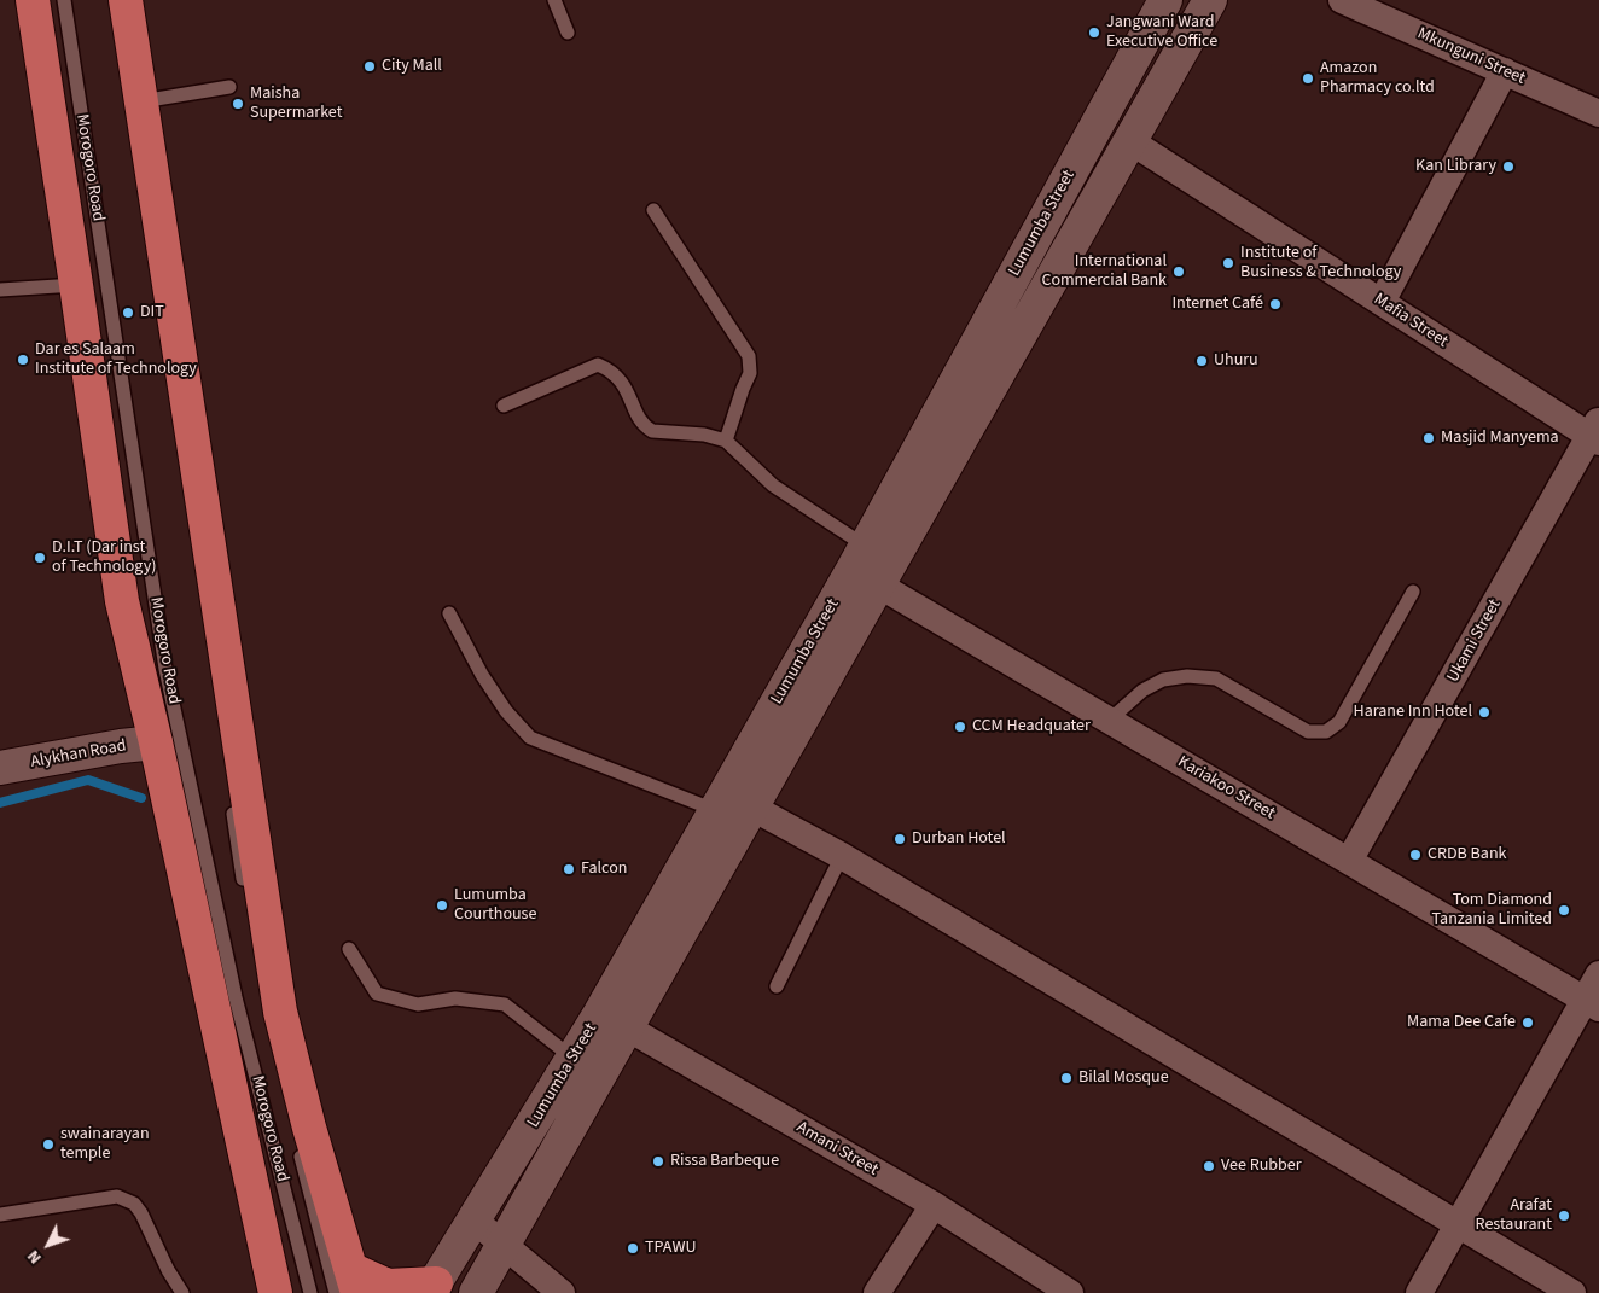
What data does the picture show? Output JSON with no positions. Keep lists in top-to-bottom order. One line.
{"streets":{"highway":["Morogoro Road"],"main road":["Lumumba Street","Alykhan Road"],"street":["Mkunguni Street","Mafia Street","Ukami Street","Kariakoo Street","Amani Street"]},"crossings":[["Morogoro Road","Alykhan Road"],["Lumumba Street","Mafia Street"],["Lumumba Street","Kariakoo Street"],["Lumumba Street","Amani Street"],["Mafia Street","Ukami Street"],["Ukami Street","Kariakoo Street"]],"places":["Jangwani Ward Executive Office","City Mall","Amazon Pharmacy co.ltd","Maisha Supermarket","Kan Library","Institute of Business & Technology","International Commercial Bank","Internet Café","DIT","Dar es Salaam Institute of Technology","Uhuru","Masjid Manyema","D.I.T (Dar inst of Technology)","Harane Inn Hotel","CCM Headquater","Durban Hotel","CRDB Bank","Falcon","Lumumba Courthouse","Tom Diamond Tanzania Limited","Mama Dee Cafe","Bilal Mosque","swainarayan temple","Rissa Barbeque","Vee Rubber","Arafat Restaurant","TPAWU"],"north":"bottom left"}
